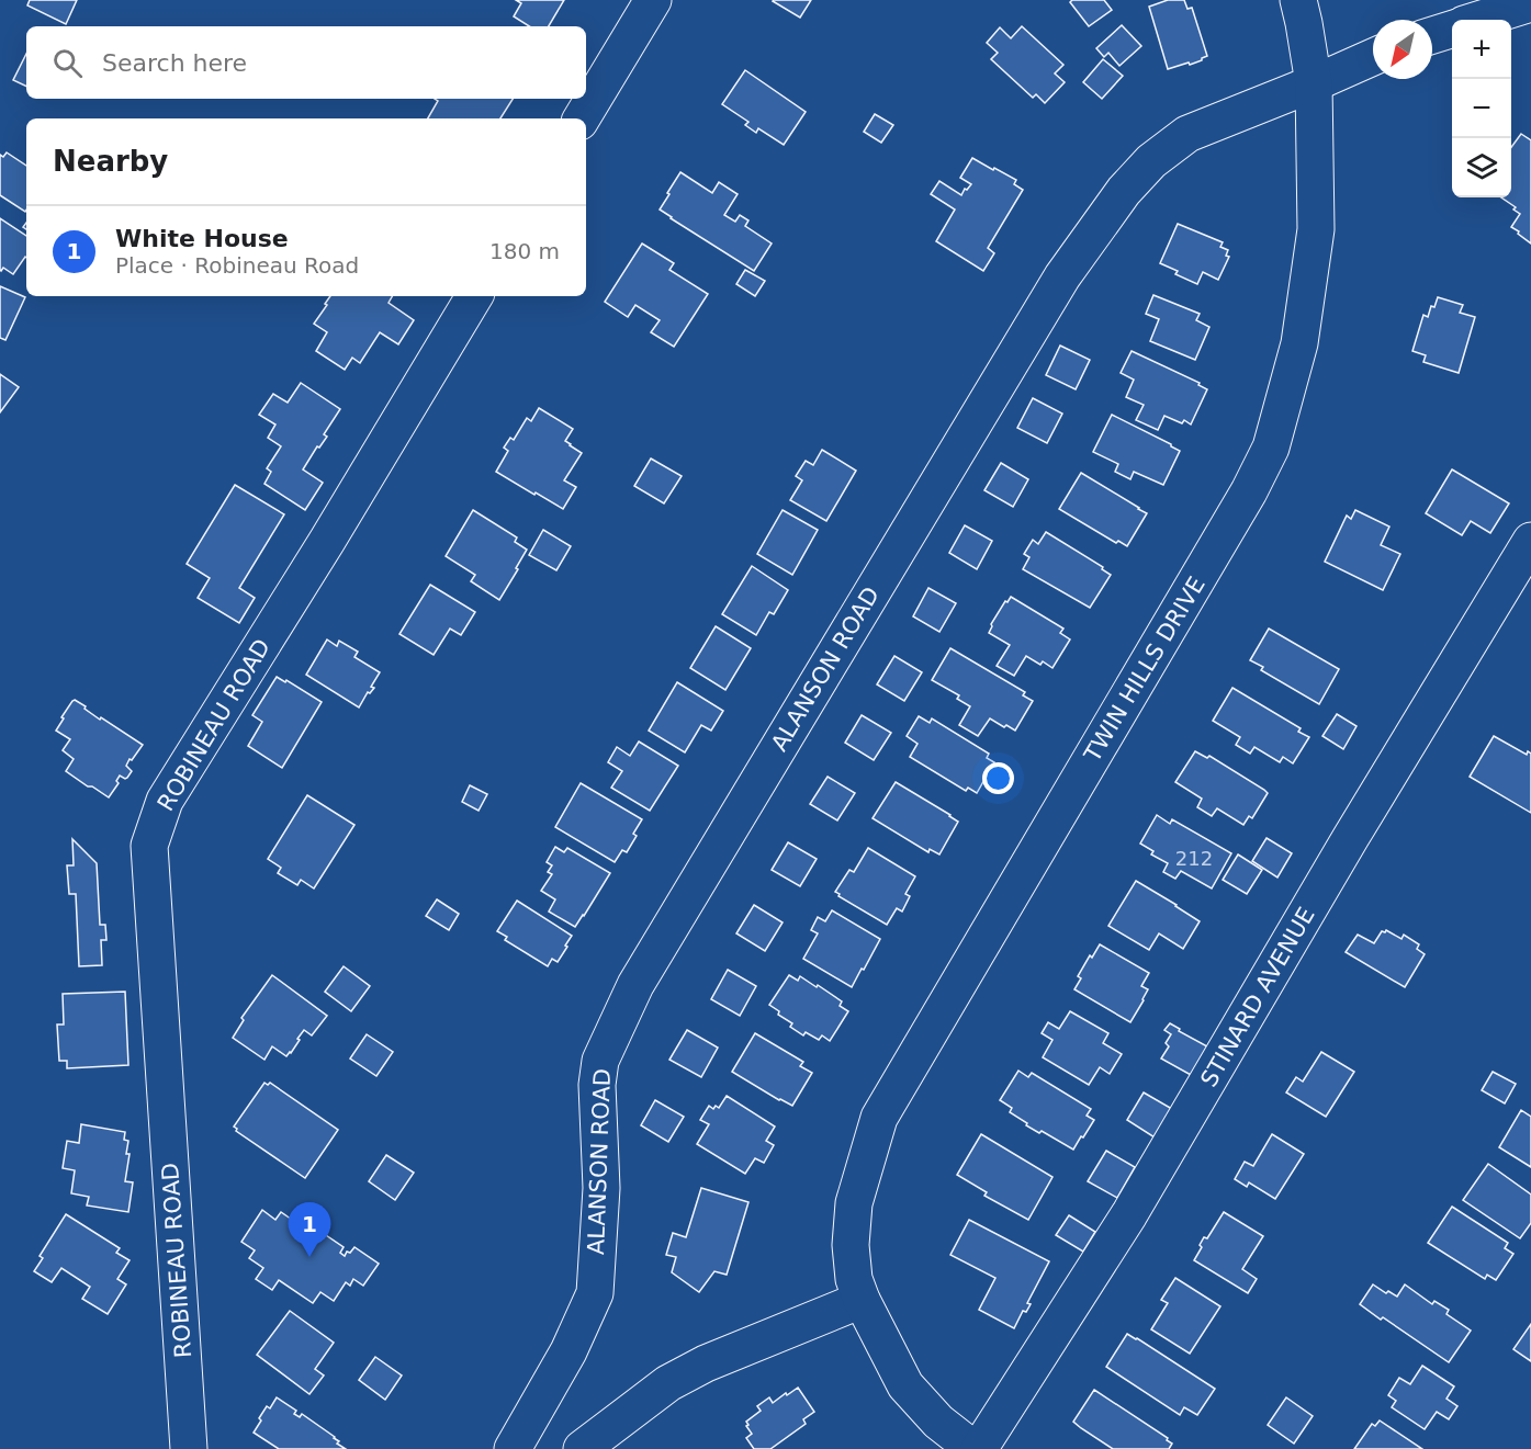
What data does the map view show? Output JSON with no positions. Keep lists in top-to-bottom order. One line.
{"streets":{"street":["ALANSON ROAD","TWIN HILLS DRIVE","ROBINEAU ROAD","STINARD AVENUE"]},"crossings":[["ALANSON ROAD","TWIN HILLS DRIVE"]],"house_numbers":["212"],"north":"bottom left","page":{"map_buttons":["+","−"],"search":"Search here","heading":"Nearby","list":[{"mark":"1","name":"White House","note":"Place · Robineau Road","value":"180 m"}],"pins":"1"}}
